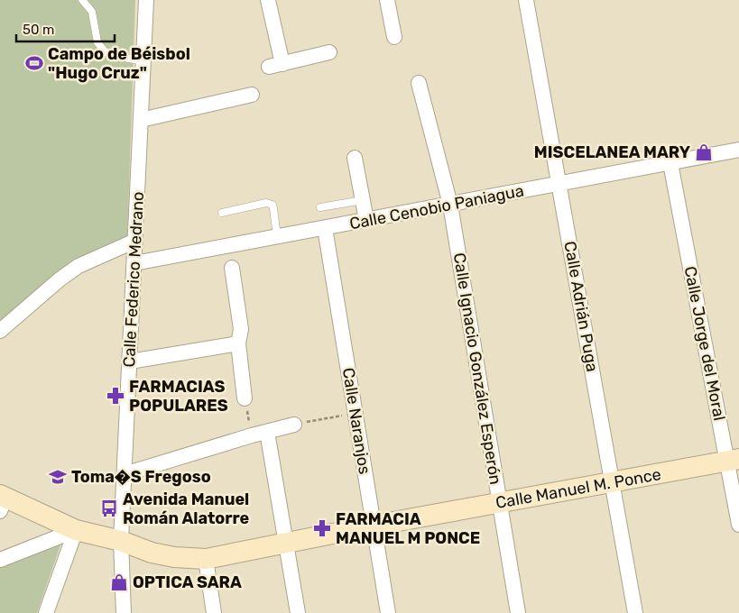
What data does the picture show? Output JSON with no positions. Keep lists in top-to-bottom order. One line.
{"streets":{"street":["Calle Cenobio Paniagua","Calle Federico Medrano","Calle Adrián Puga","Calle Jorge del Moral","Calle Ignacio González Esperón","Calle Naranjos","Calle Manuel M. Ponce"]},"crossings":[["Calle Cenobio Paniagua","Calle Federico Medrano"],["Calle Cenobio Paniagua","Calle Adrián Puga"],["Calle Cenobio Paniagua","Calle Jorge del Moral"],["Calle Cenobio Paniagua","Calle Ignacio González Esperón"],["Calle Cenobio Paniagua","Calle Naranjos"],["Calle Federico Medrano","Calle Manuel M. Ponce"],["Calle Adrián Puga","Calle Manuel M. Ponce"],["Calle Jorge del Moral","Calle Manuel M. Ponce"],["Calle Ignacio González Esperón","Calle Manuel M. Ponce"],["Calle Naranjos","Calle Manuel M. Ponce"]],"places":{"sports":["Campo de Béisbol \"Hugo Cruz\""],"shop":["MISCELANEA MARY","OPTICA SARA"],"pharmacy":["FARMACIAS POPULARES","FARMACIA MANUEL M PONCE"],"school or university":["Toma�S Fregoso"],"bus stop":["Avenida Manuel Román Alatorre"]},"scale_bar":"50 m"}
